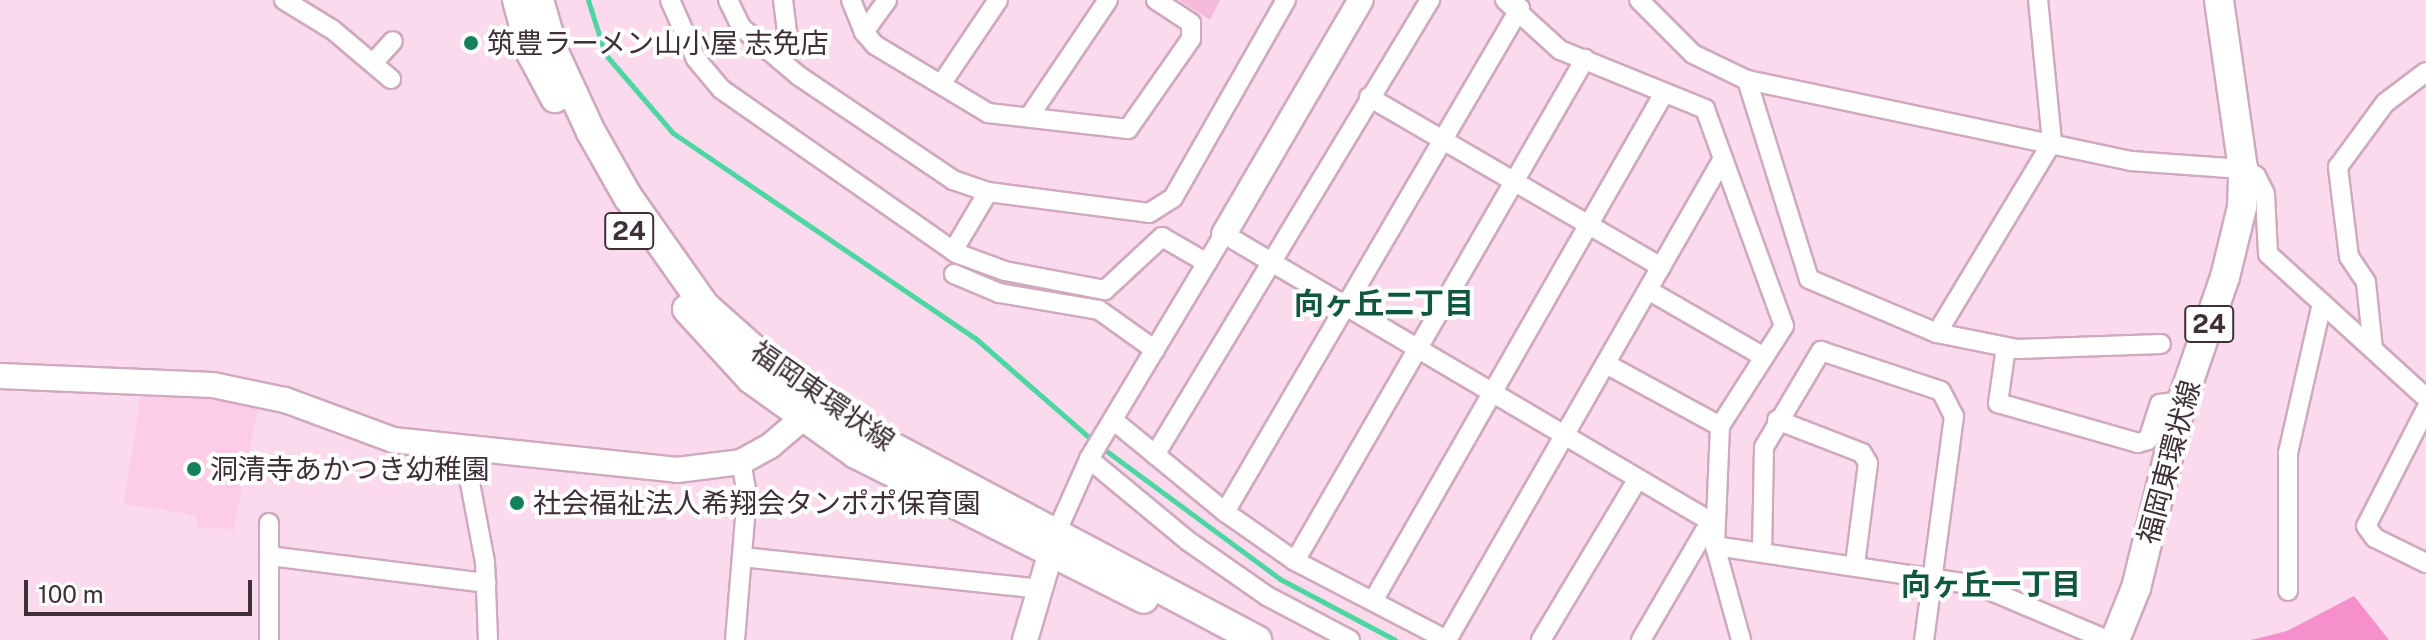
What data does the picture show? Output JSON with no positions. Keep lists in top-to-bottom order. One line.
{"streets":{"main road":["24","福岡東環状線"]},"districts":["向ヶ丘二丁目","向ヶ丘一丁目"],"places":["筑豊ラーメン山小屋 志免店","洞清寺あかつき幼稚園","社会福祉法人希翔会タンポポ保育園"],"scale_bar":"100 m"}
